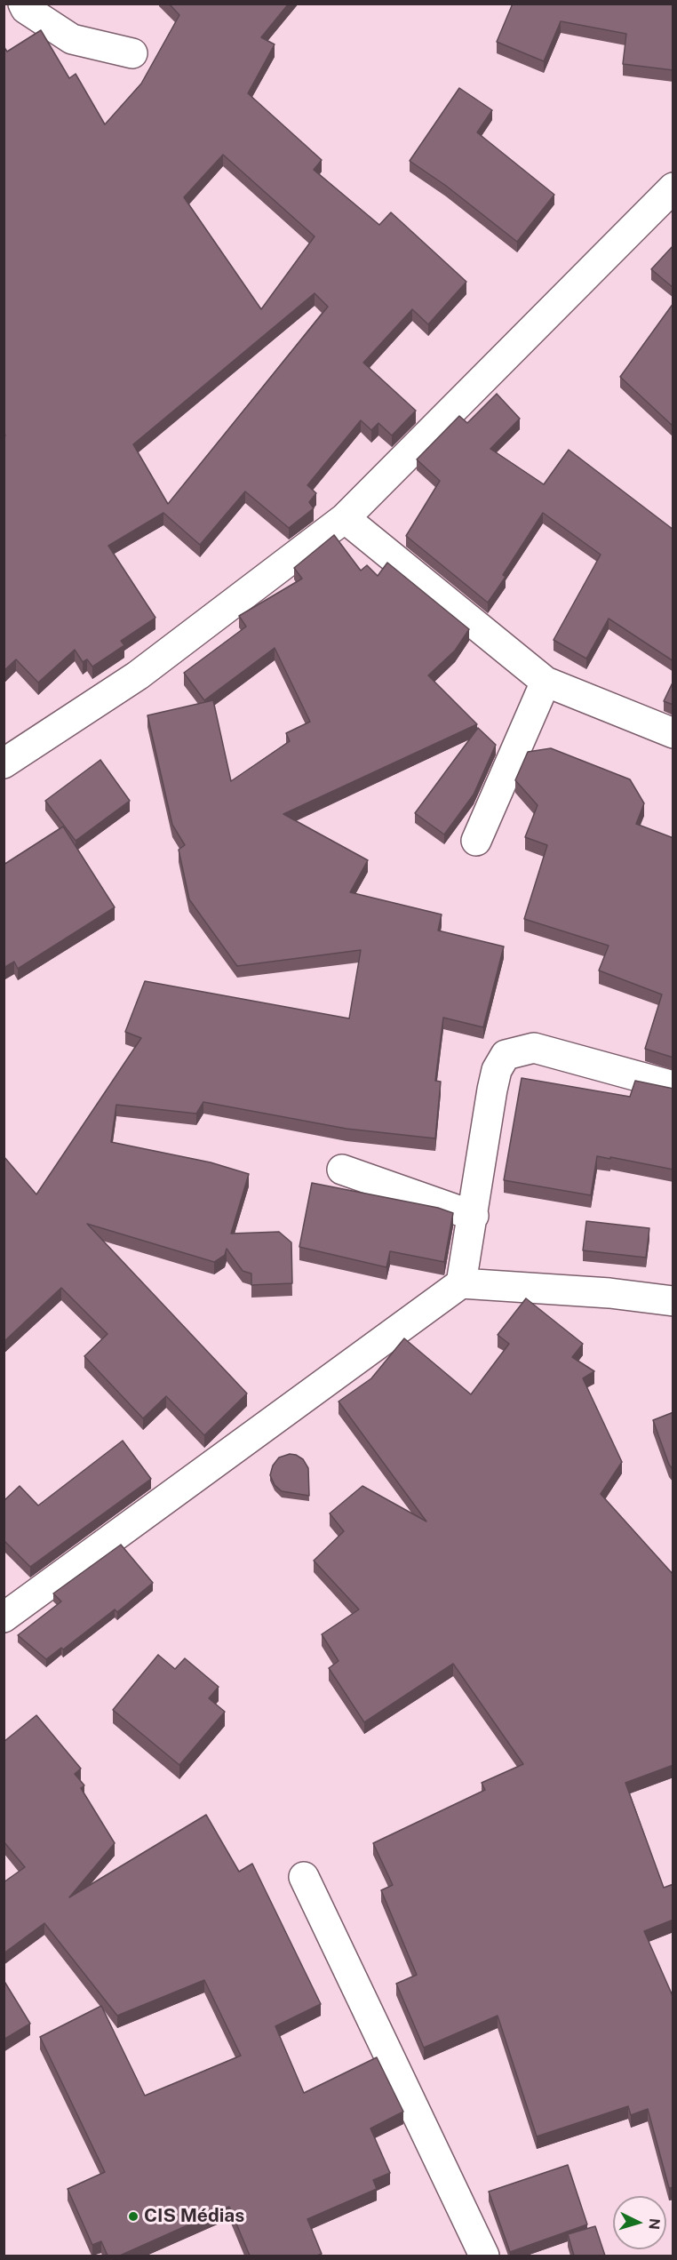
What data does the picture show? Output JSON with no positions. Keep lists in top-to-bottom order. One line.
{"places":["CIS Médias"],"north":"right"}
